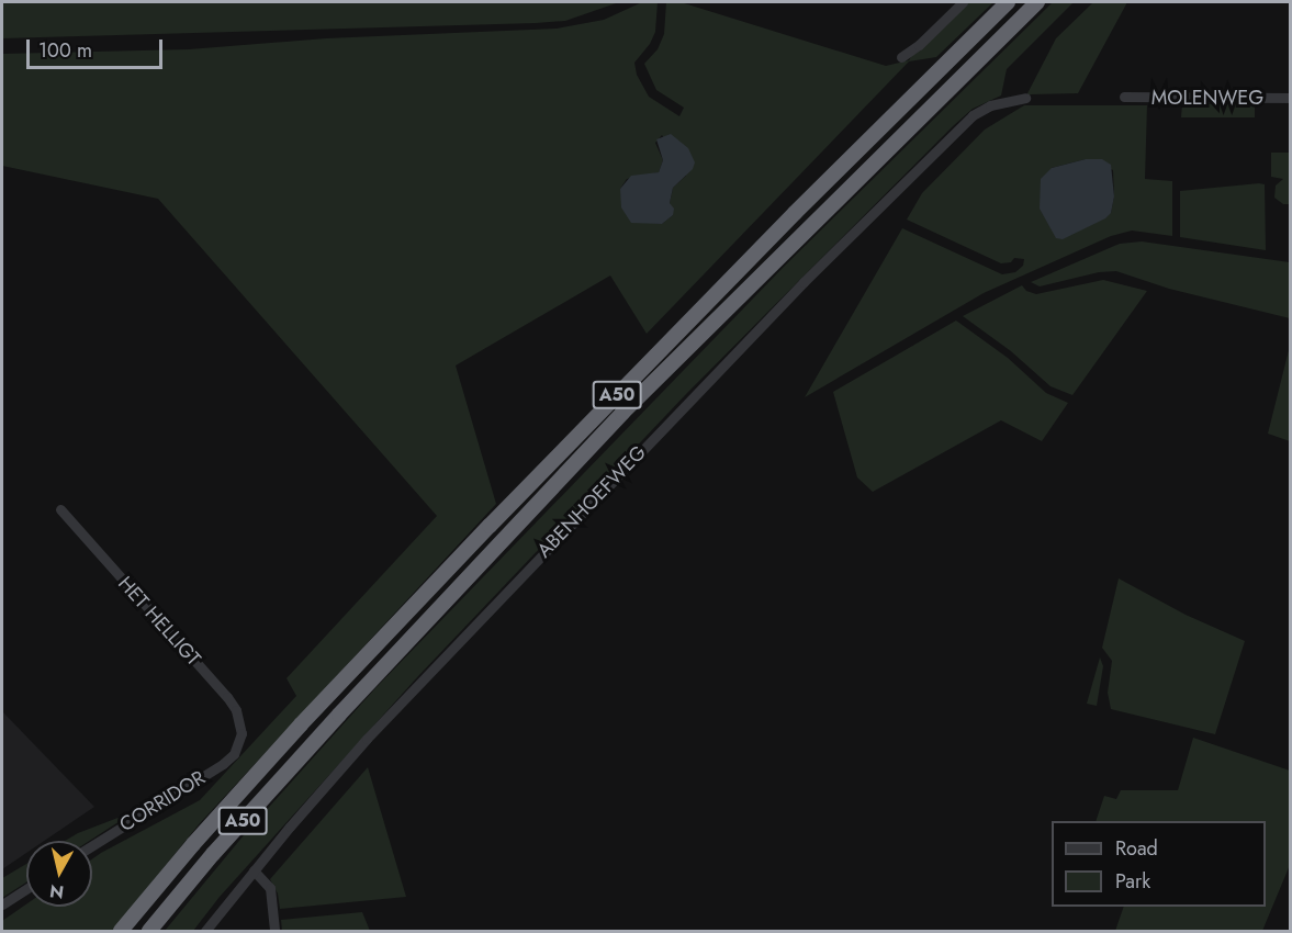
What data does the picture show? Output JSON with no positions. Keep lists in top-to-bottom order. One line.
{"streets":{"highway":["A50"],"street":["MOLENWEG","ABENHOEFWEG","HET HELLIGT","CORRIDOR"]},"crossings":[["HET HELLIGT","CORRIDOR"]],"legend":["Road","Park"],"scale_bar":"100 m","north":"bottom"}
